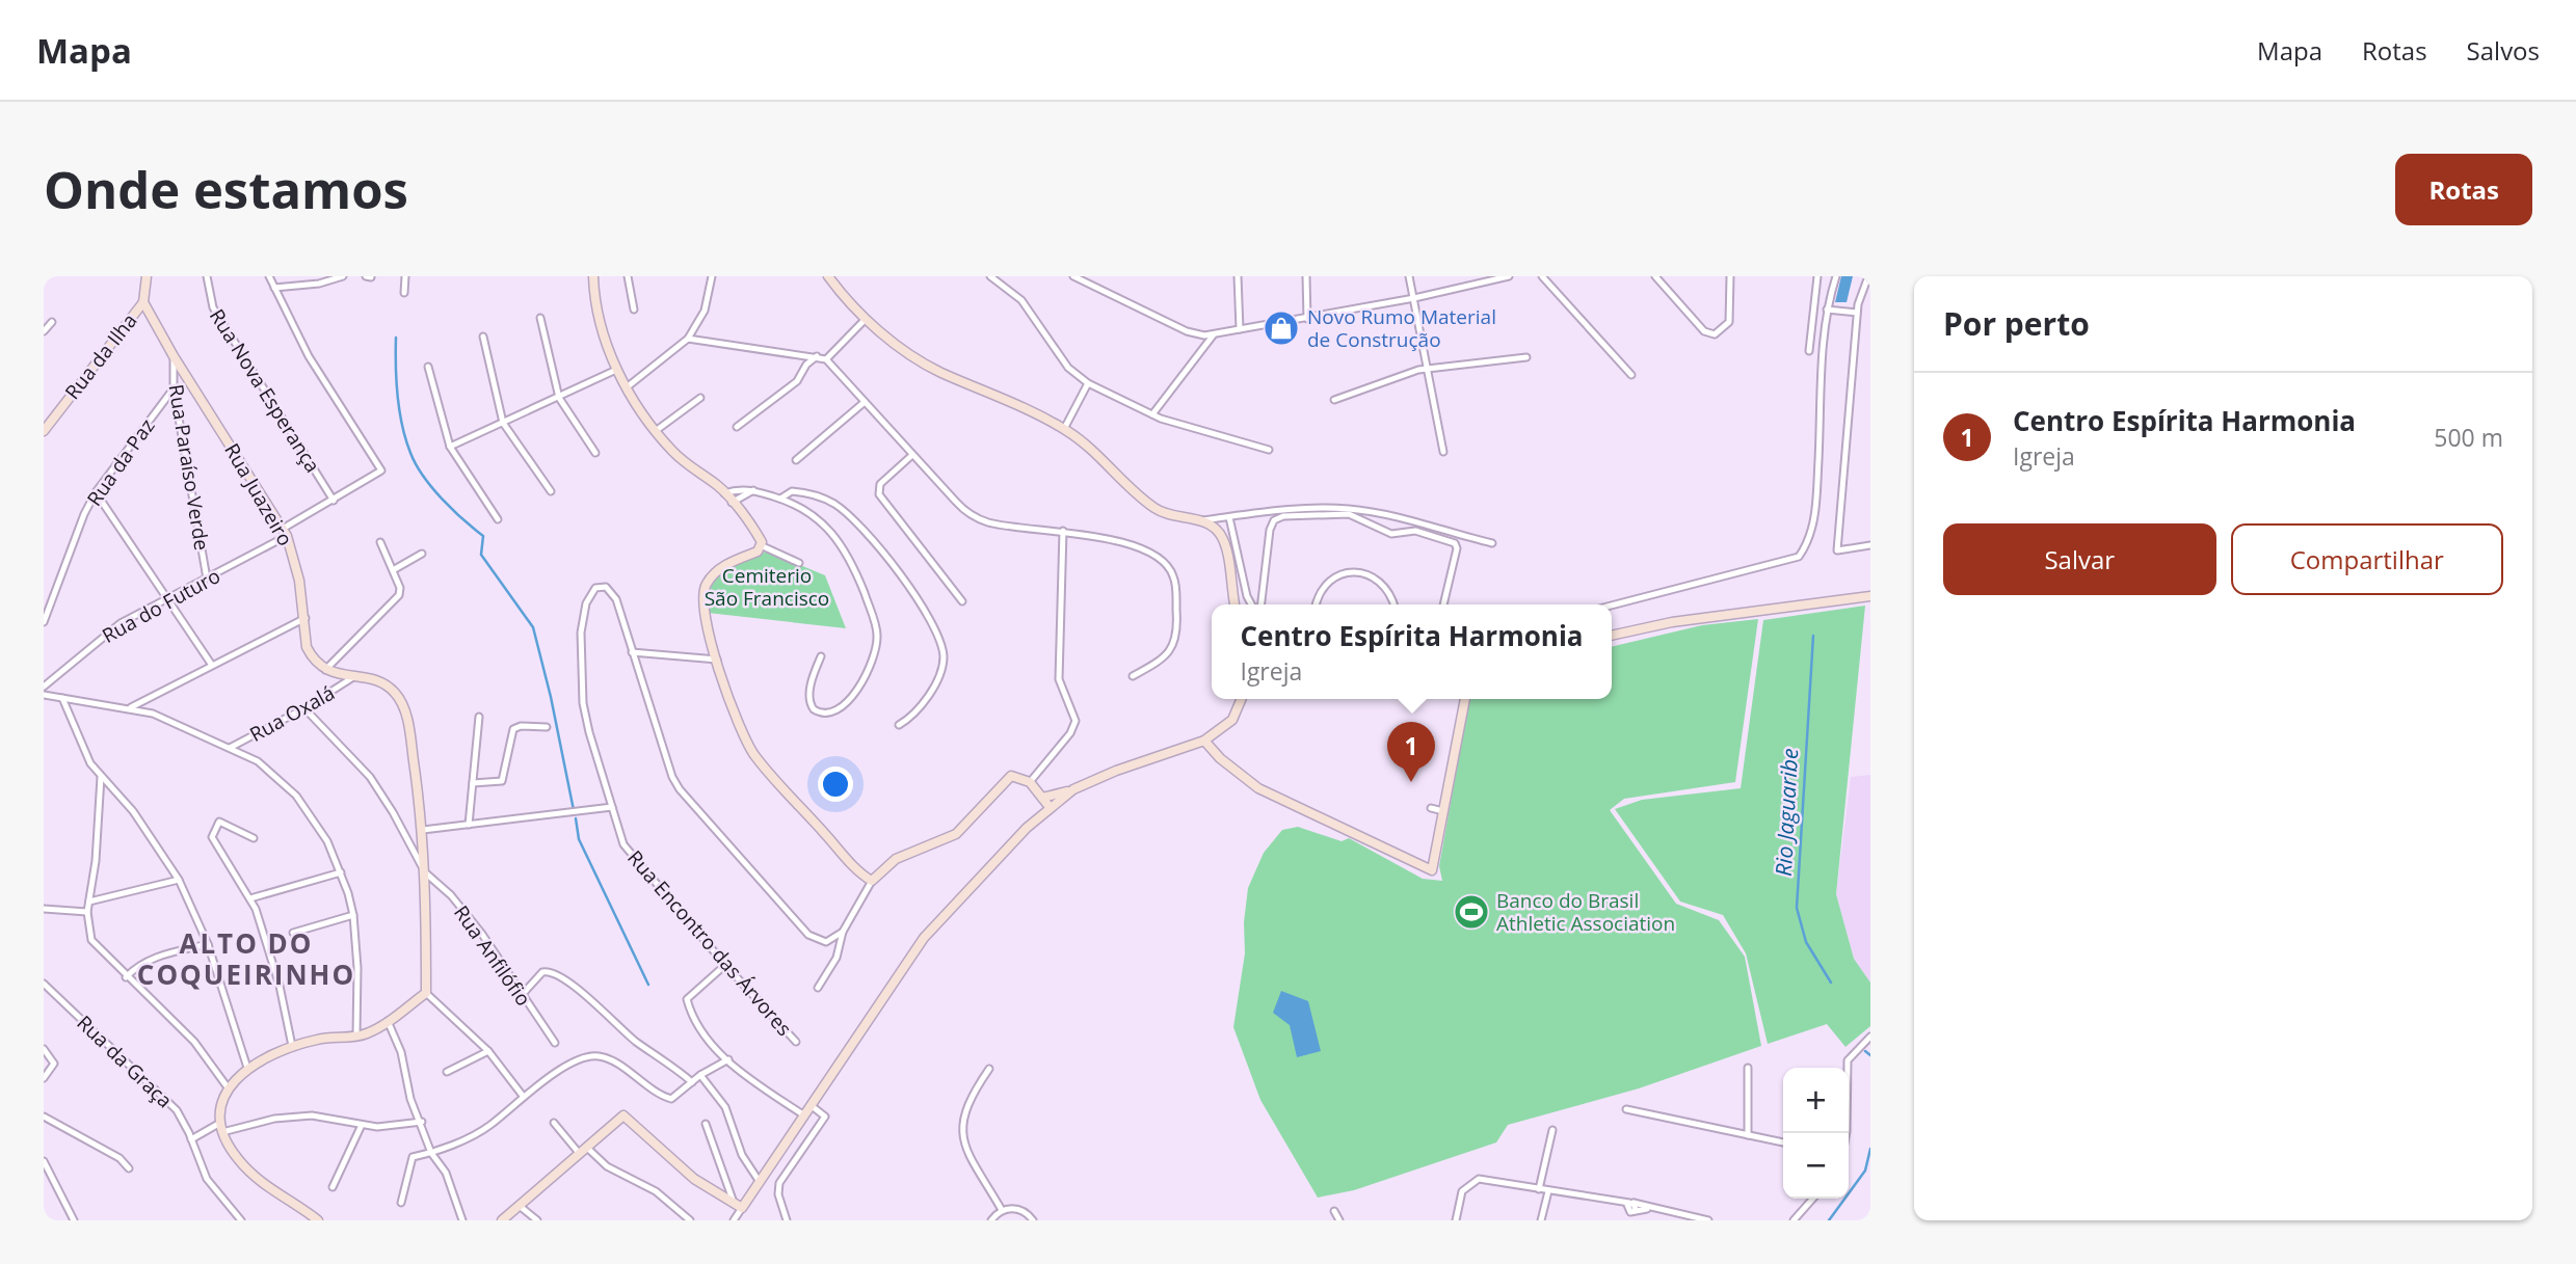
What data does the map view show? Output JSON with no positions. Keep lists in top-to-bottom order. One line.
{"streets":{"main road":["Rua da Ilha","Rua Juazeiro"],"street":["Rua Nova Esperança","Rua da Paz","Rua Paraíso Verde","Rua do Futuro","Rua Oxalá","Rua Encontro das Árvores","Rua Anfilófio","Rua da Graça"]},"crossings":[["Rua da Ilha","Rua Juazeiro"],["Rua Nova Esperança","Rua do Futuro"],["Rua da Paz","Rua Paraíso Verde"],["Rua Paraíso Verde","Rua Juazeiro"],["Rua Paraíso Verde","Rua do Futuro"],["Rua Juazeiro","Rua do Futuro"]],"districts":["ALTO DO COQUEIRINHO"],"water":["Rio Jaguaribe"],"parks":["Cemiterio São Francisco"],"places":{"shop":["Novo Rumo Material de Construção"],"sports":["Banco do Brasil Athletic Association"]},"page":{"header":"Mapa","nav":["Mapa","Rotas","Salvos"],"buttons":["Rotas",["Salvar","Compartilhar"]],"title":"Onde estamos","heading":"Por perto","list":[{"mark":"1","name":"Centro Espírita Harmonia","note":"Igreja","value":"500 m"}],"popup":["Centro Espírita Harmonia","Igreja"],"pins":"1","map_buttons":["+","−"]}}
